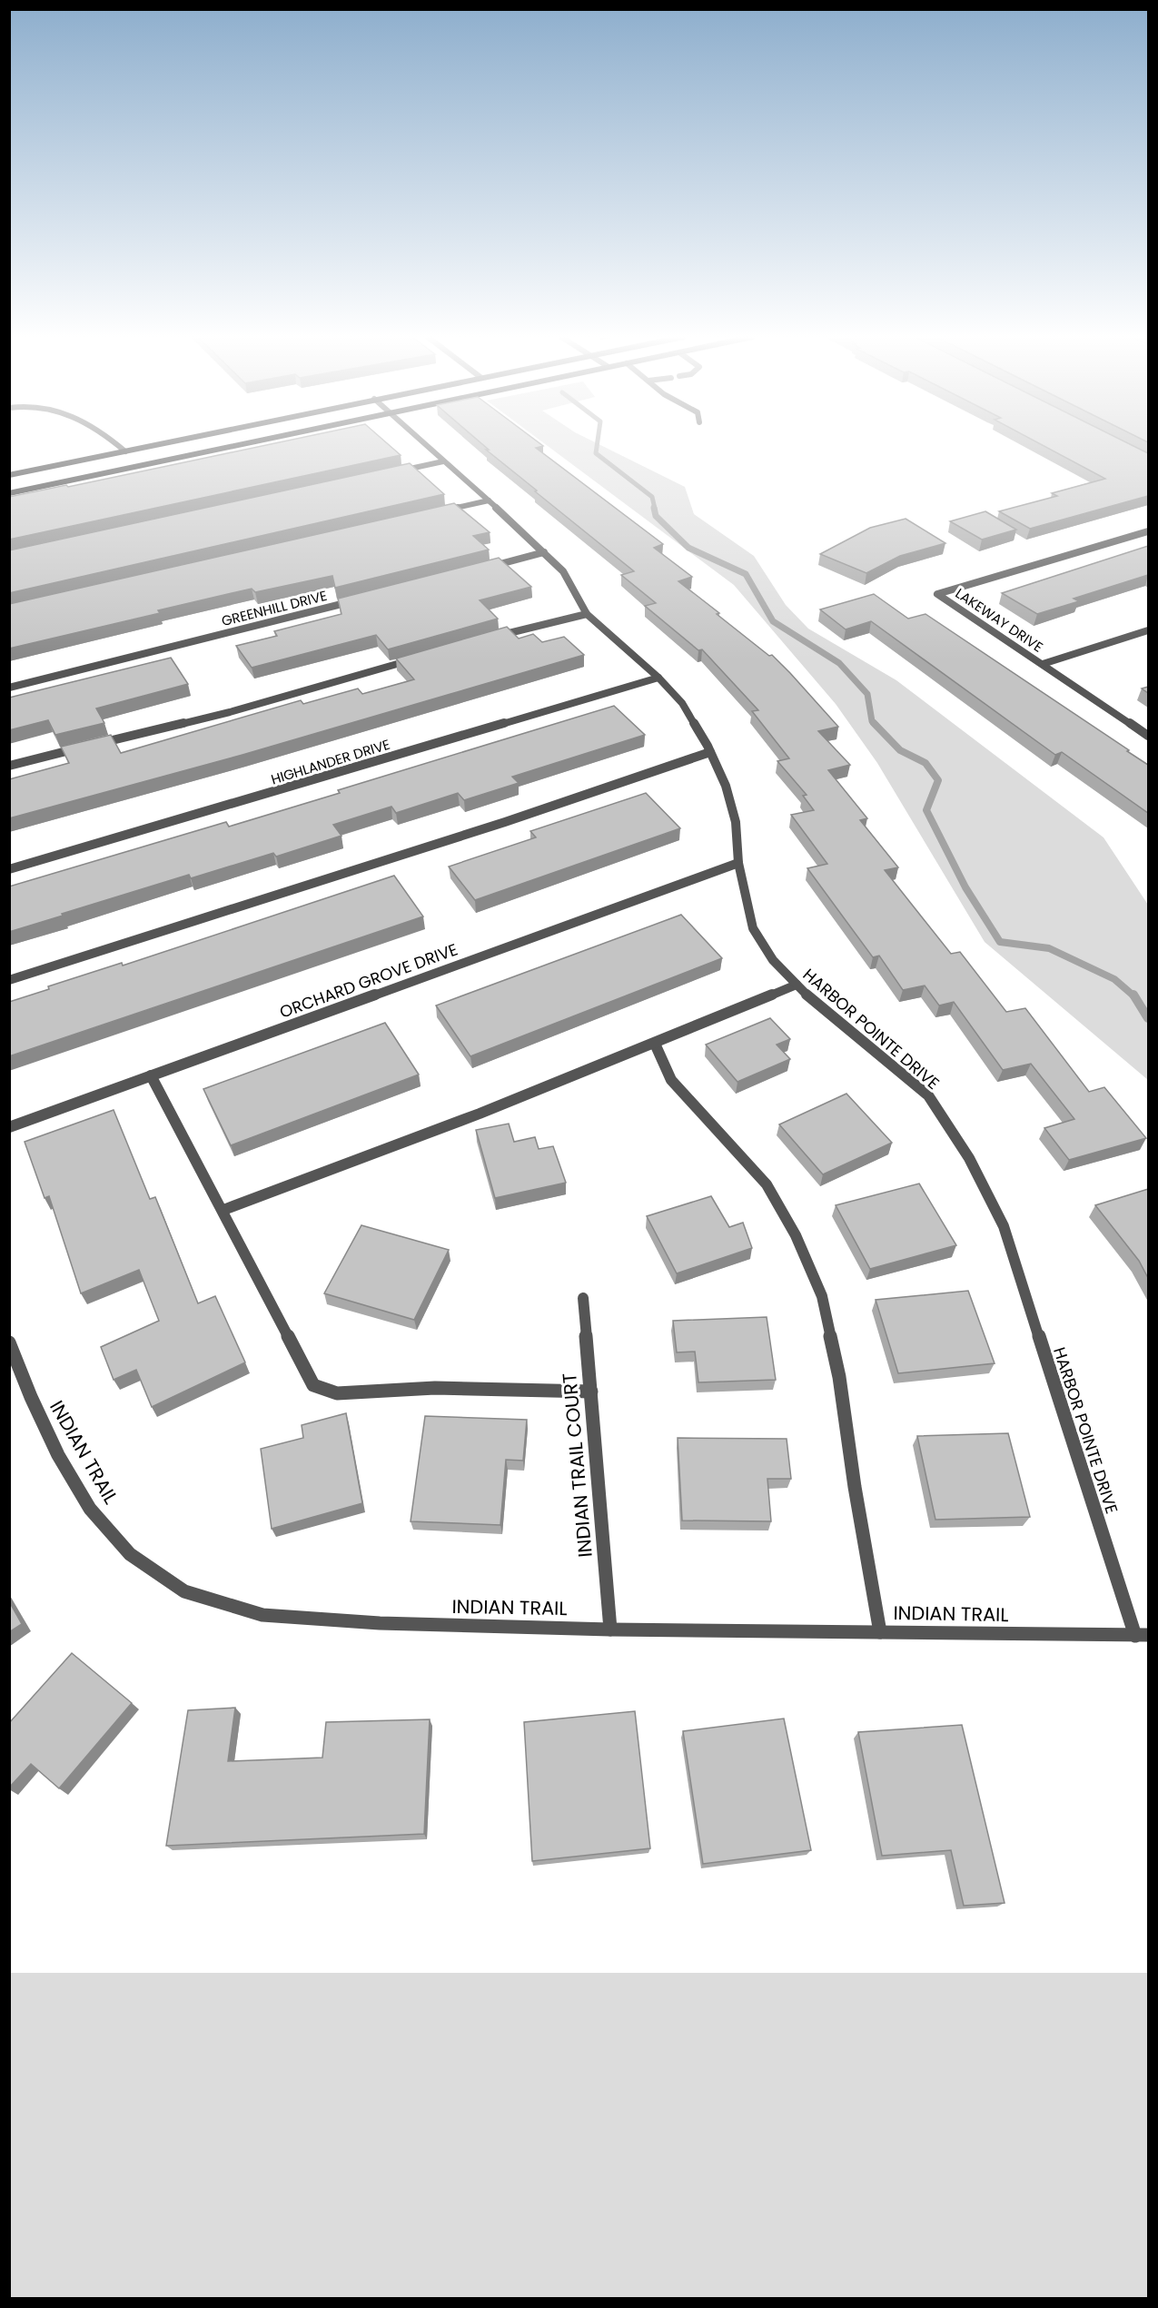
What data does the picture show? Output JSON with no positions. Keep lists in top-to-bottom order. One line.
{"streets":{"street":["GREENHILL DRIVE","LAKEWAY DRIVE","HIGHLANDER DRIVE","ORCHARD GROVE DRIVE","HARBOR POINTE DRIVE","INDIAN TRAIL","INDIAN TRAIL COURT"]},"crossings":[["HIGHLANDER DRIVE","HARBOR POINTE DRIVE"],["ORCHARD GROVE DRIVE","HARBOR POINTE DRIVE"],["HARBOR POINTE DRIVE","INDIAN TRAIL"],["INDIAN TRAIL","INDIAN TRAIL COURT"]]}
